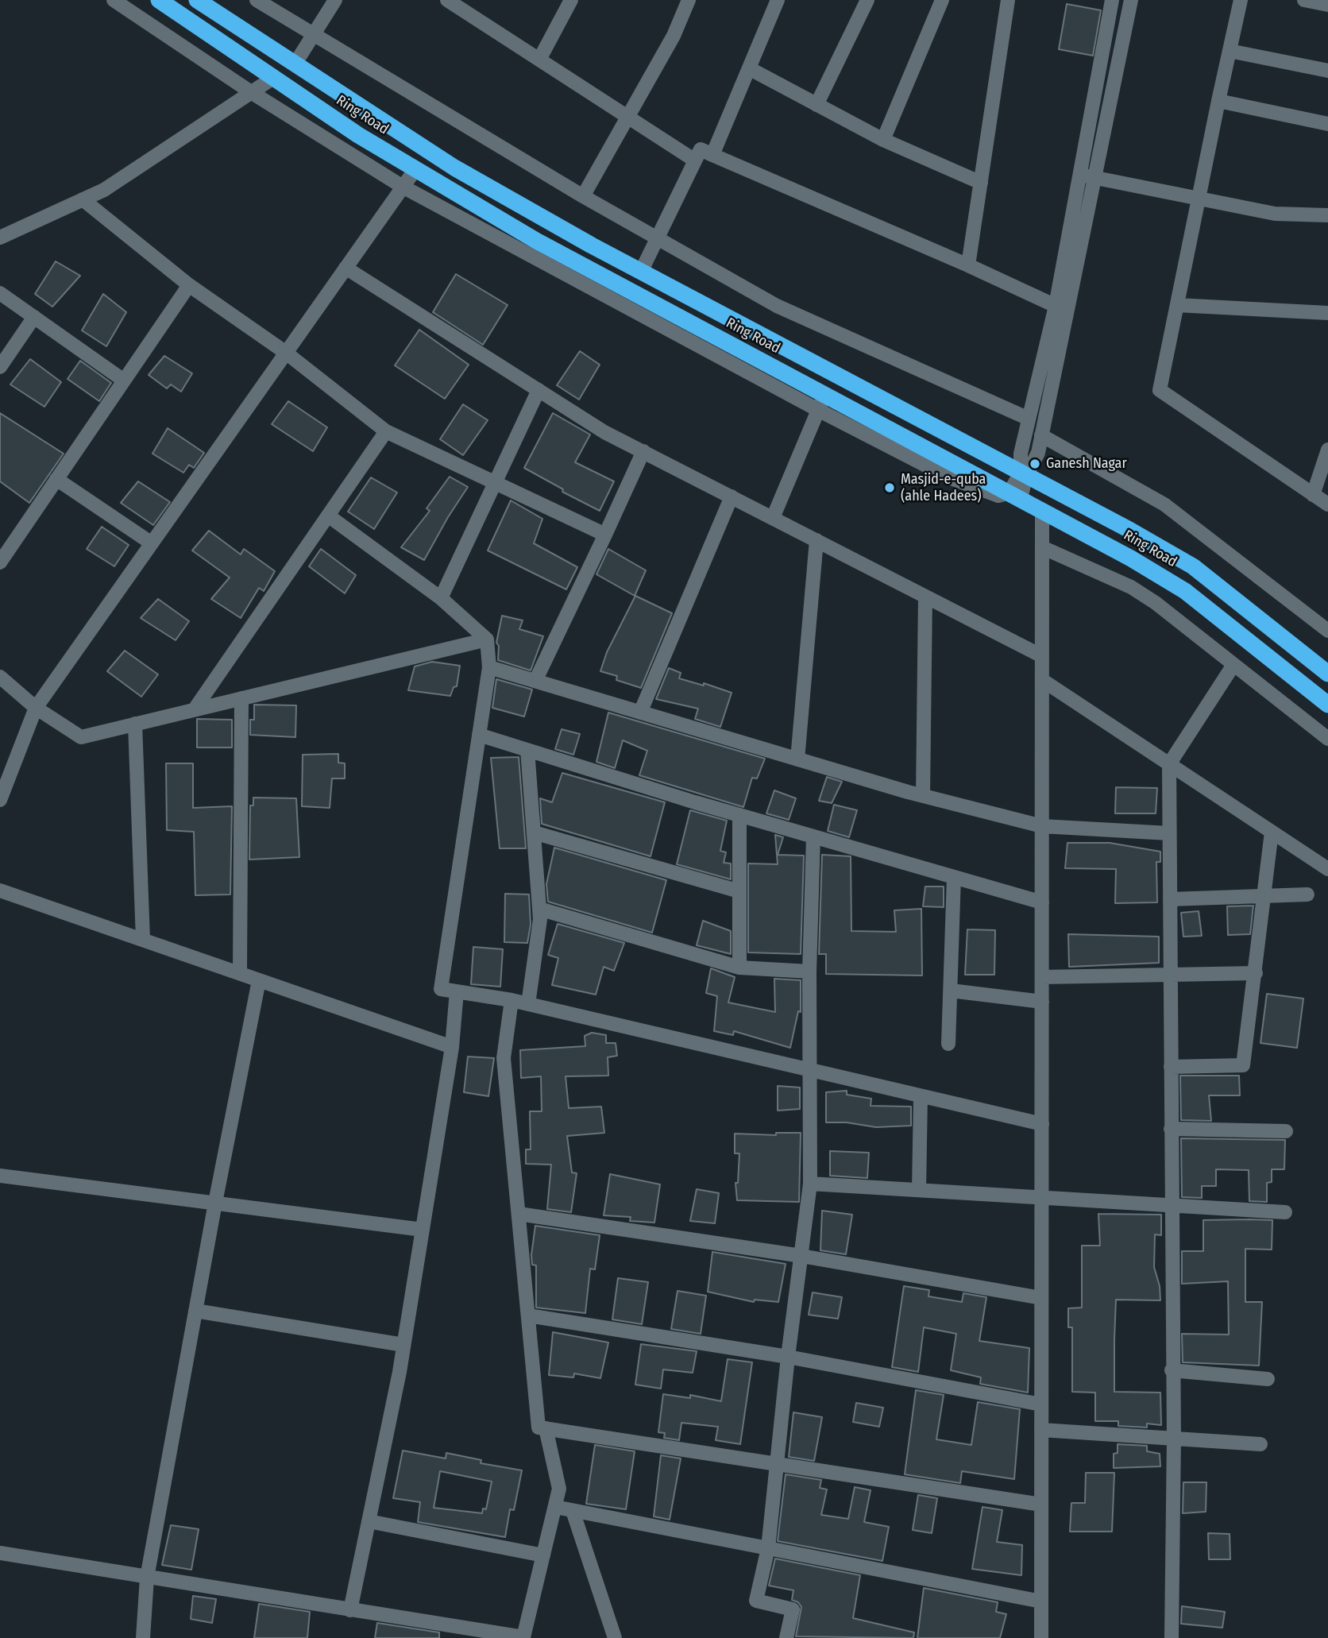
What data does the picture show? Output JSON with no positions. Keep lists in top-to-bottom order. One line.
{"streets":{"highway":["Ring Road"]},"places":["Ganesh Nagar","Masjid-e-quba (ahle Hadees)"]}
